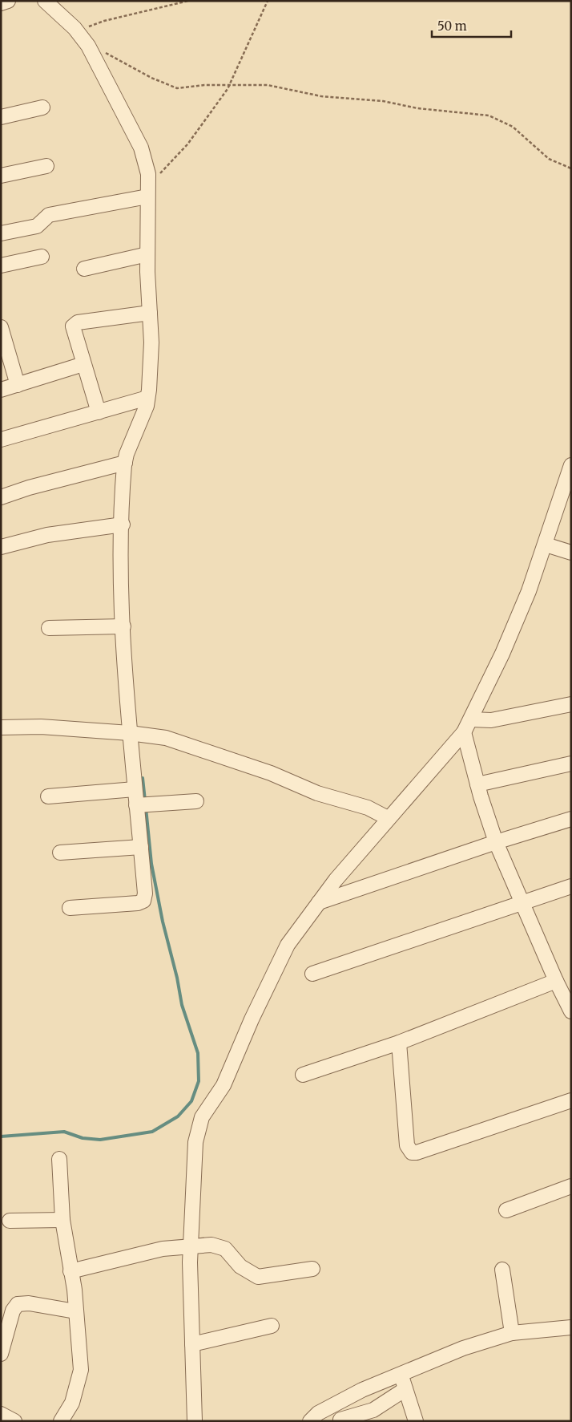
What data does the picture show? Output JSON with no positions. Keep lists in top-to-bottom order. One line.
{"scale_bar":"50 m"}
